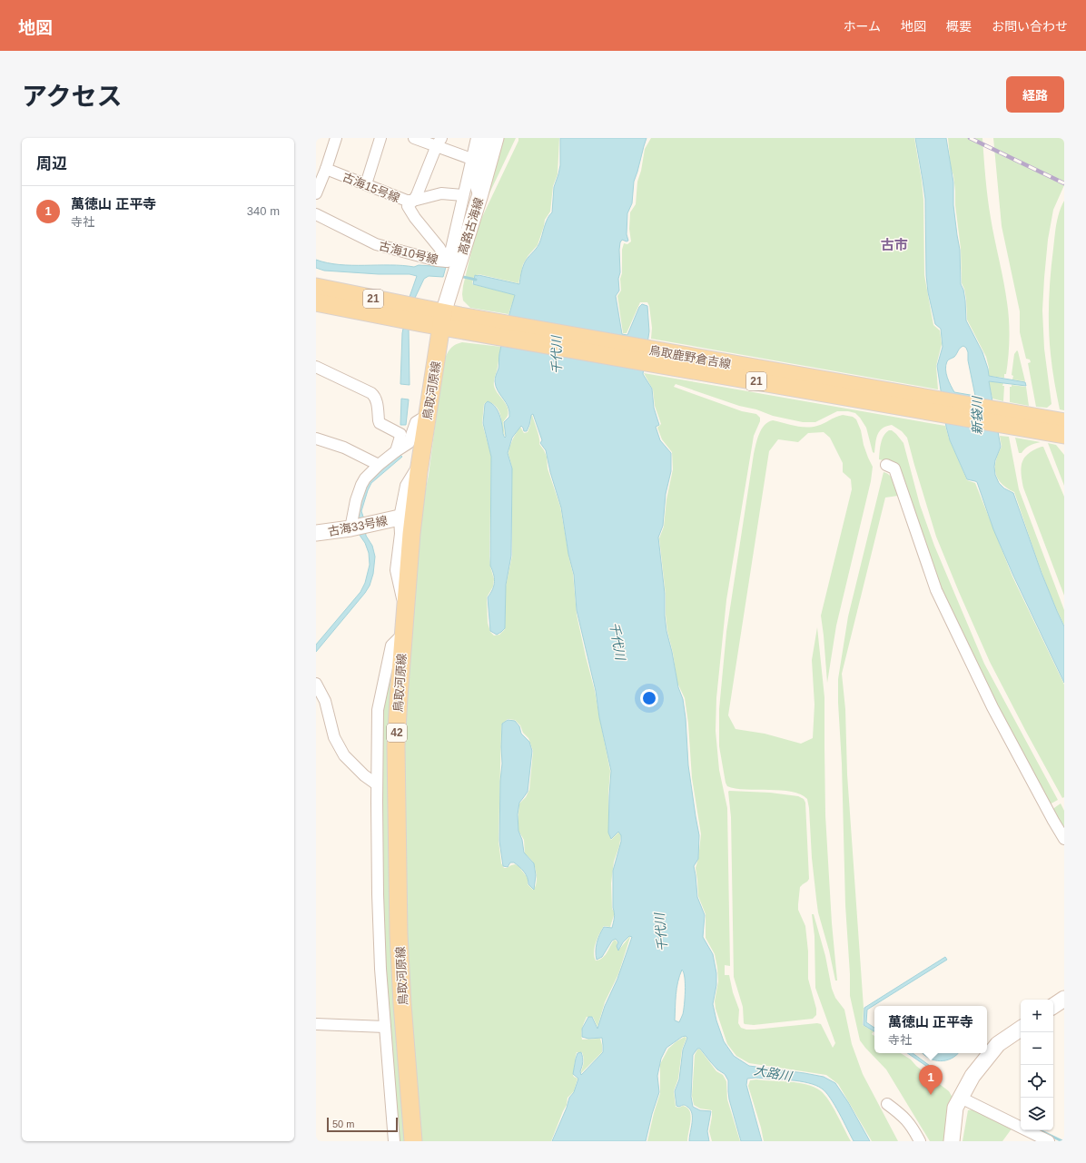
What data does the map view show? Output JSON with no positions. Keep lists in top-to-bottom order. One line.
{"streets":{"main road":["21","鳥取鹿野倉吉線","鳥取河原線","42"],"street":["古海15号線","高路古海線","古海10号線","古海33号線"]},"crossings":[["高路古海線","鳥取鹿野倉吉線"],["高路古海線","鳥取河原線"],["鳥取鹿野倉吉線","鳥取河原線"]],"districts":["古市"],"water":["千代川","新袋川","大路川"],"scale_bar":"50 m","page":{"header":"地図","nav":["ホーム","地図","概要","お問い合わせ"],"title":"アクセス","buttons":"経路","heading":"周辺","list":[{"mark":"1","name":"萬徳山 正平寺","note":"寺社","value":"340 m"}],"map_buttons":["+","−"],"popup":["萬徳山 正平寺","寺社"],"pins":"1","scale":"50 m"}}
